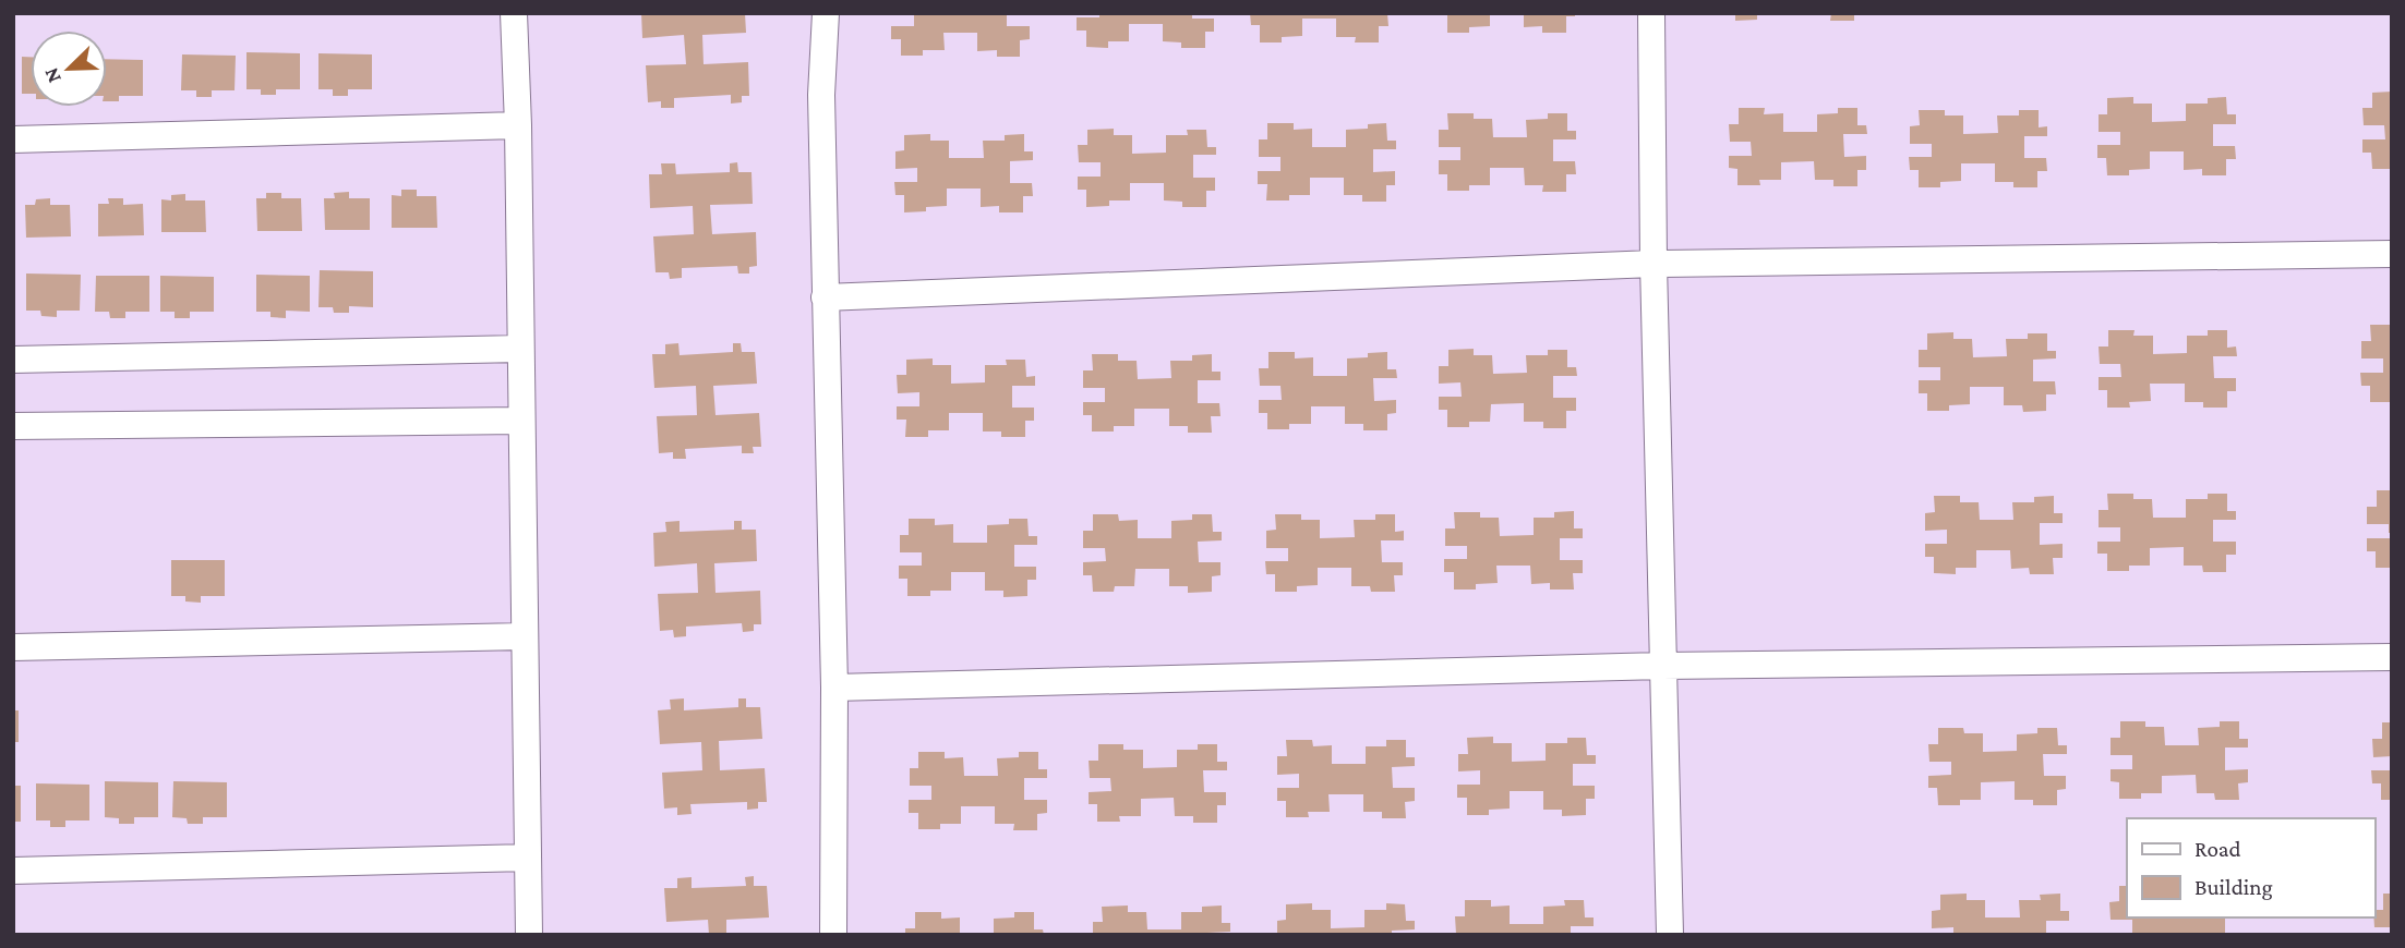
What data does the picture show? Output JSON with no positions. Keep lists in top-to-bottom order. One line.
{"legend":["Road","Building"],"north":"bottom left"}
